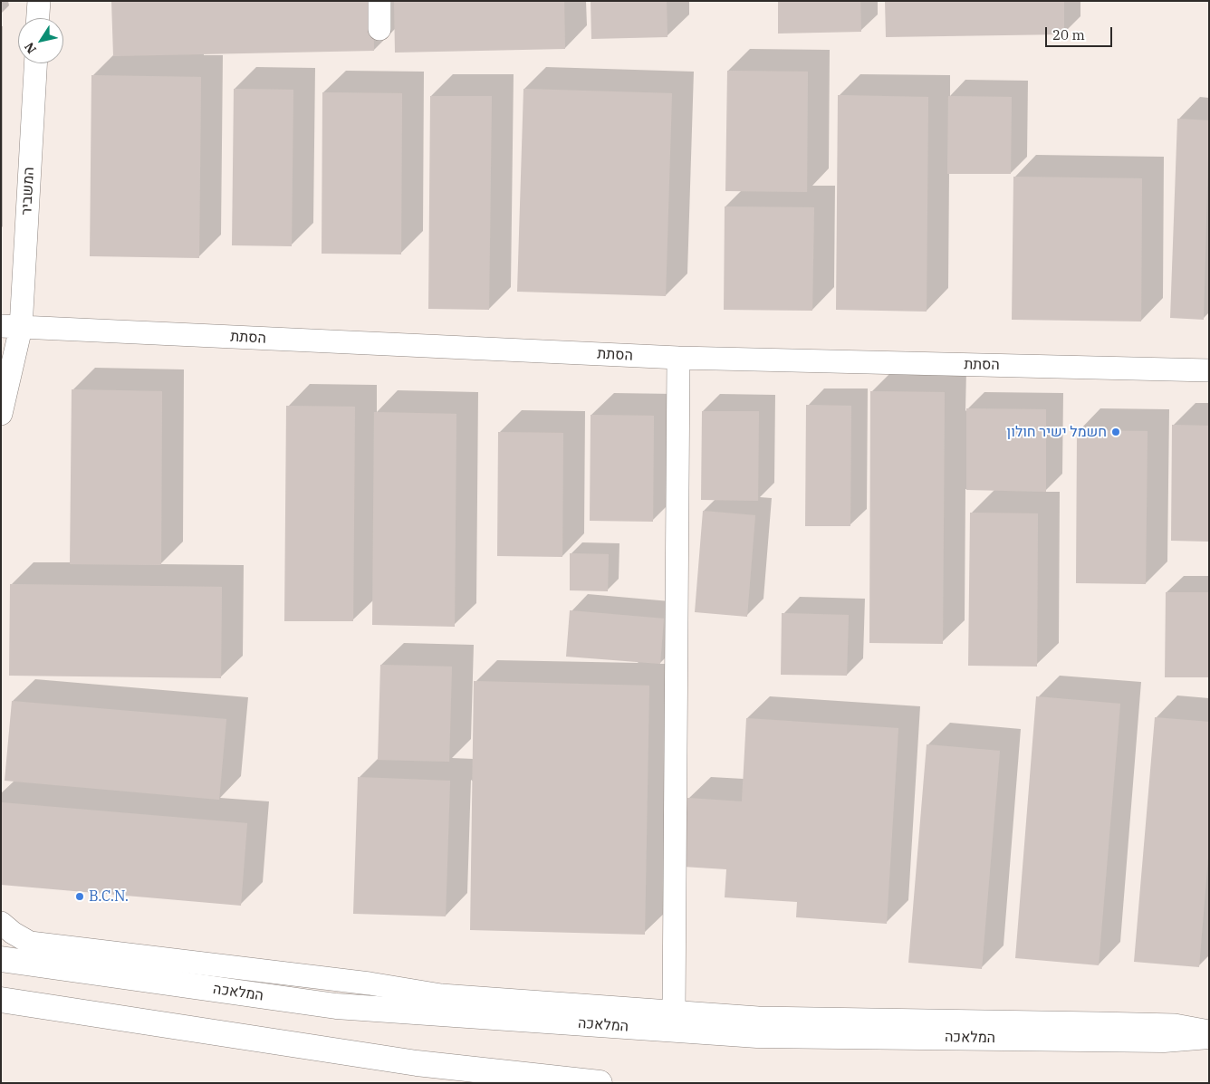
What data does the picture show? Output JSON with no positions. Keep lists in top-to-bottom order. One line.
{"streets":{"main road":["המלאכה"],"street":["המשביר","הסתת"]},"crossings":[["המשביר","הסתת"]],"places":["חשמל ישיר חולון","B.C.N."],"scale_bar":"20 m","north":"bottom left"}
